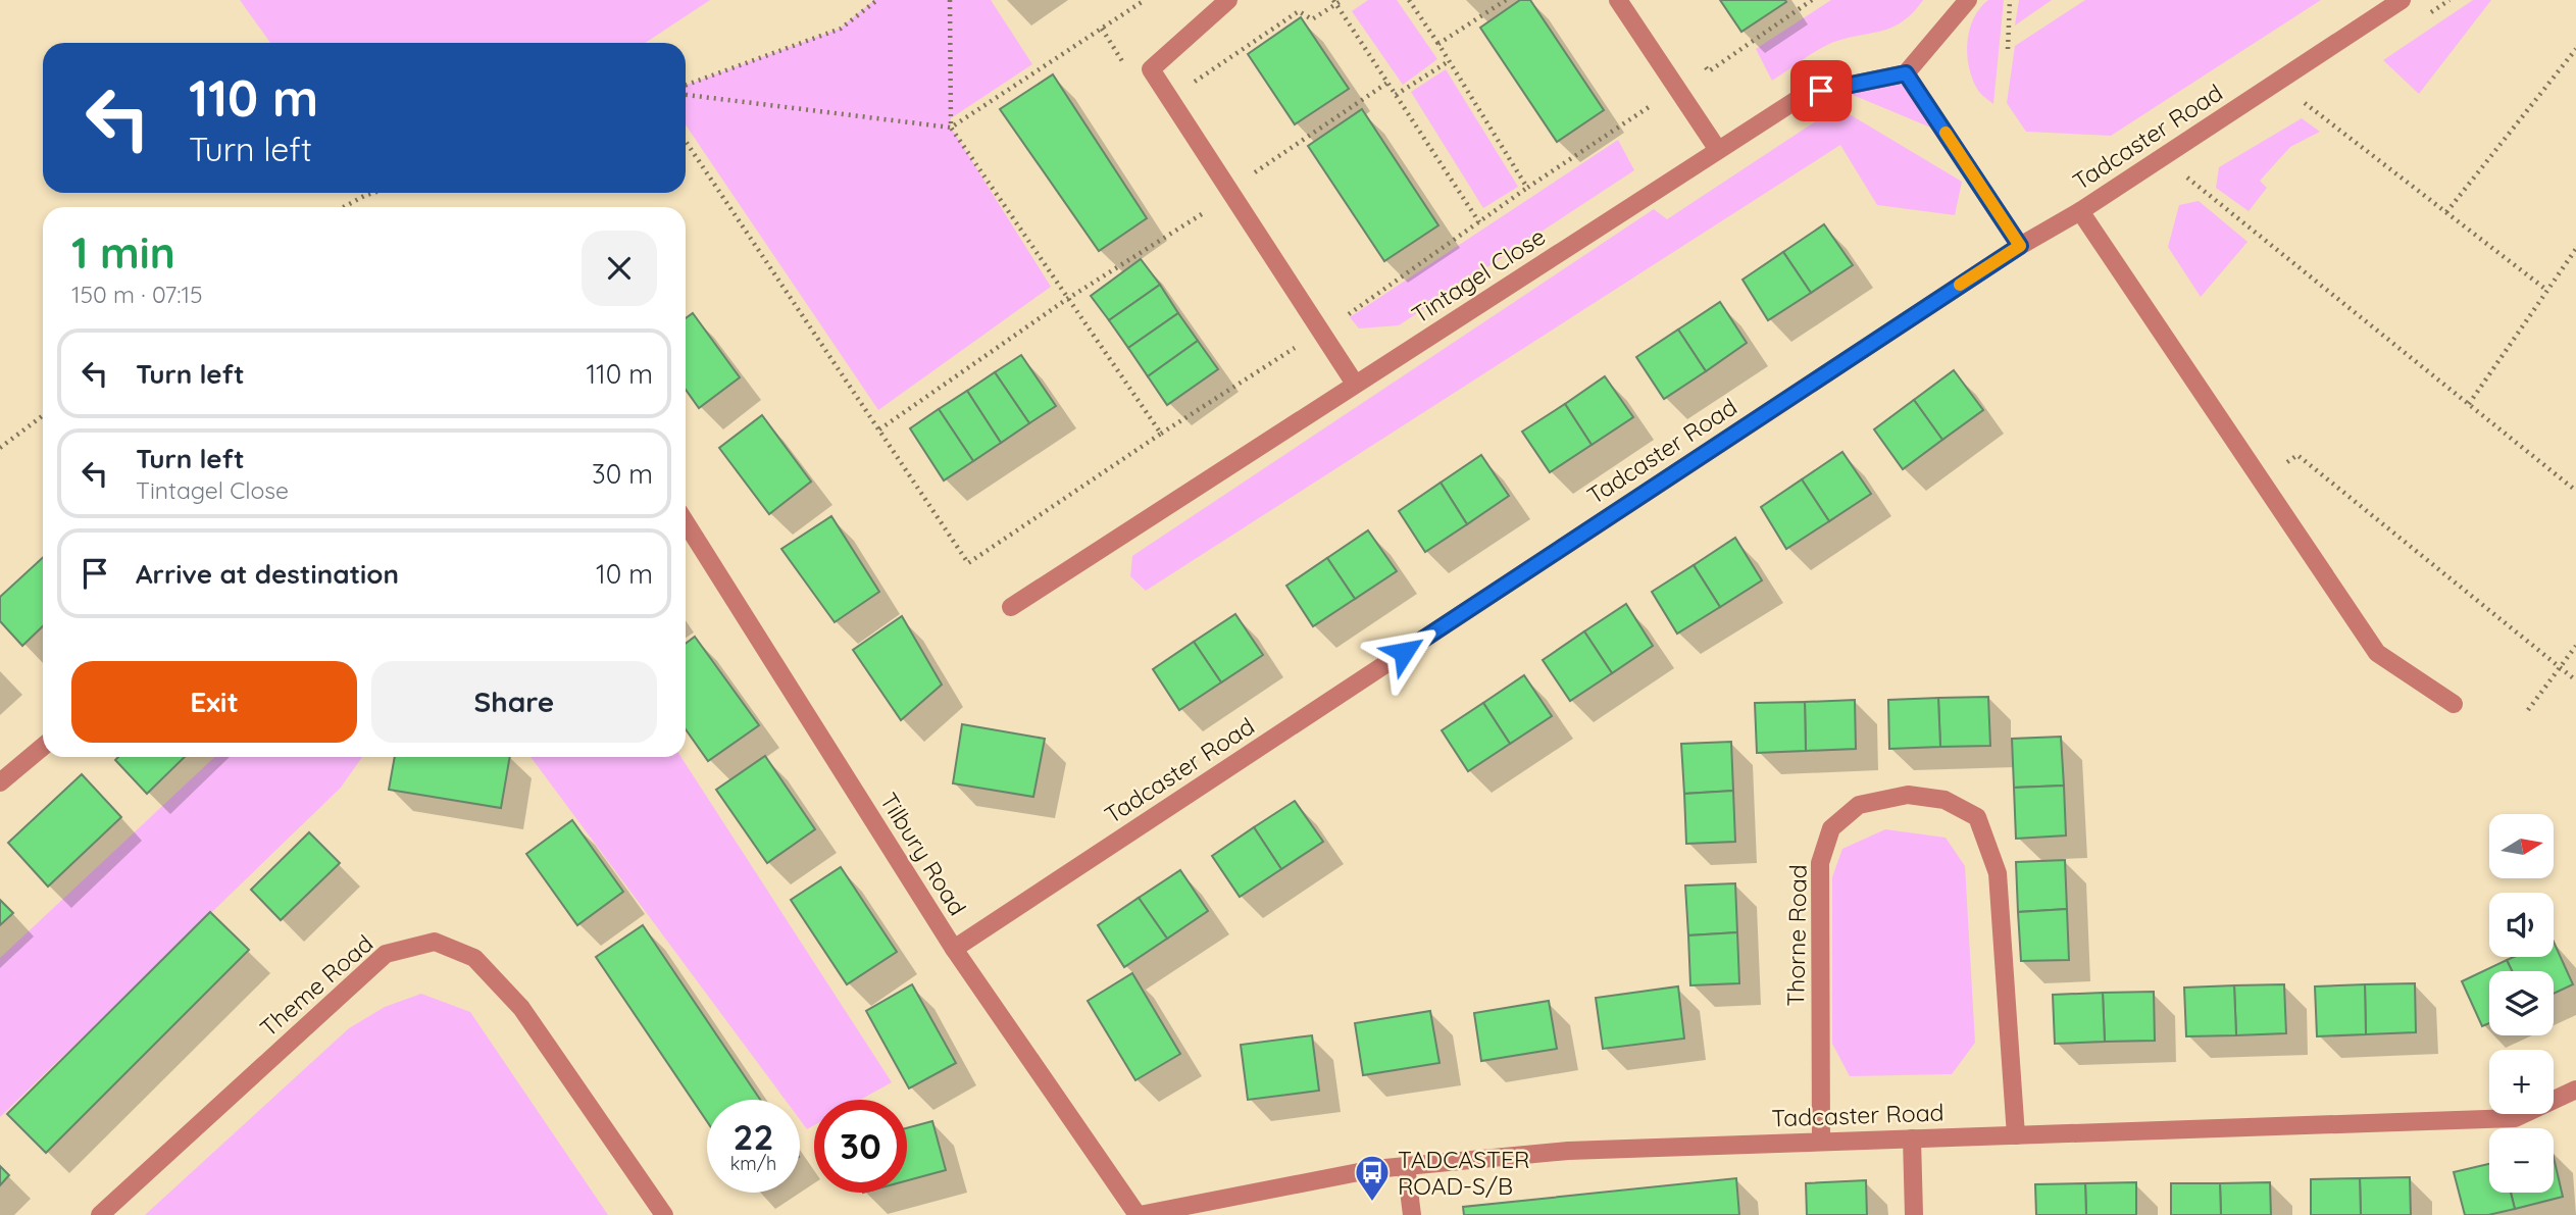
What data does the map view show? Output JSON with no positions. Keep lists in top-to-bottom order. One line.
{"streets":{"street":["Tadcaster Road","Tintagel Close","Tilbury Road","Thorne Road","Theme Road"]},"crossings":[["Tadcaster Road","Tilbury Road"],["Tadcaster Road","Thorne Road"]],"places":{"bus stop":["TADCASTER ROAD-S/B"]},"north":"right","page":{"turn":["110 m","Turn left"],"heading":["1 min","150 m · 07:15"],"list":[{"name":"Turn left","value":"110 m"},{"name":"Turn left","note":"Tintagel Close","value":"30 m"},{"name":"Arrive at destination","value":"10 m"}],"buttons":["Exit","Share"],"map_buttons":["+","−"],"speed":"22 km/h","limit":"30"}}
